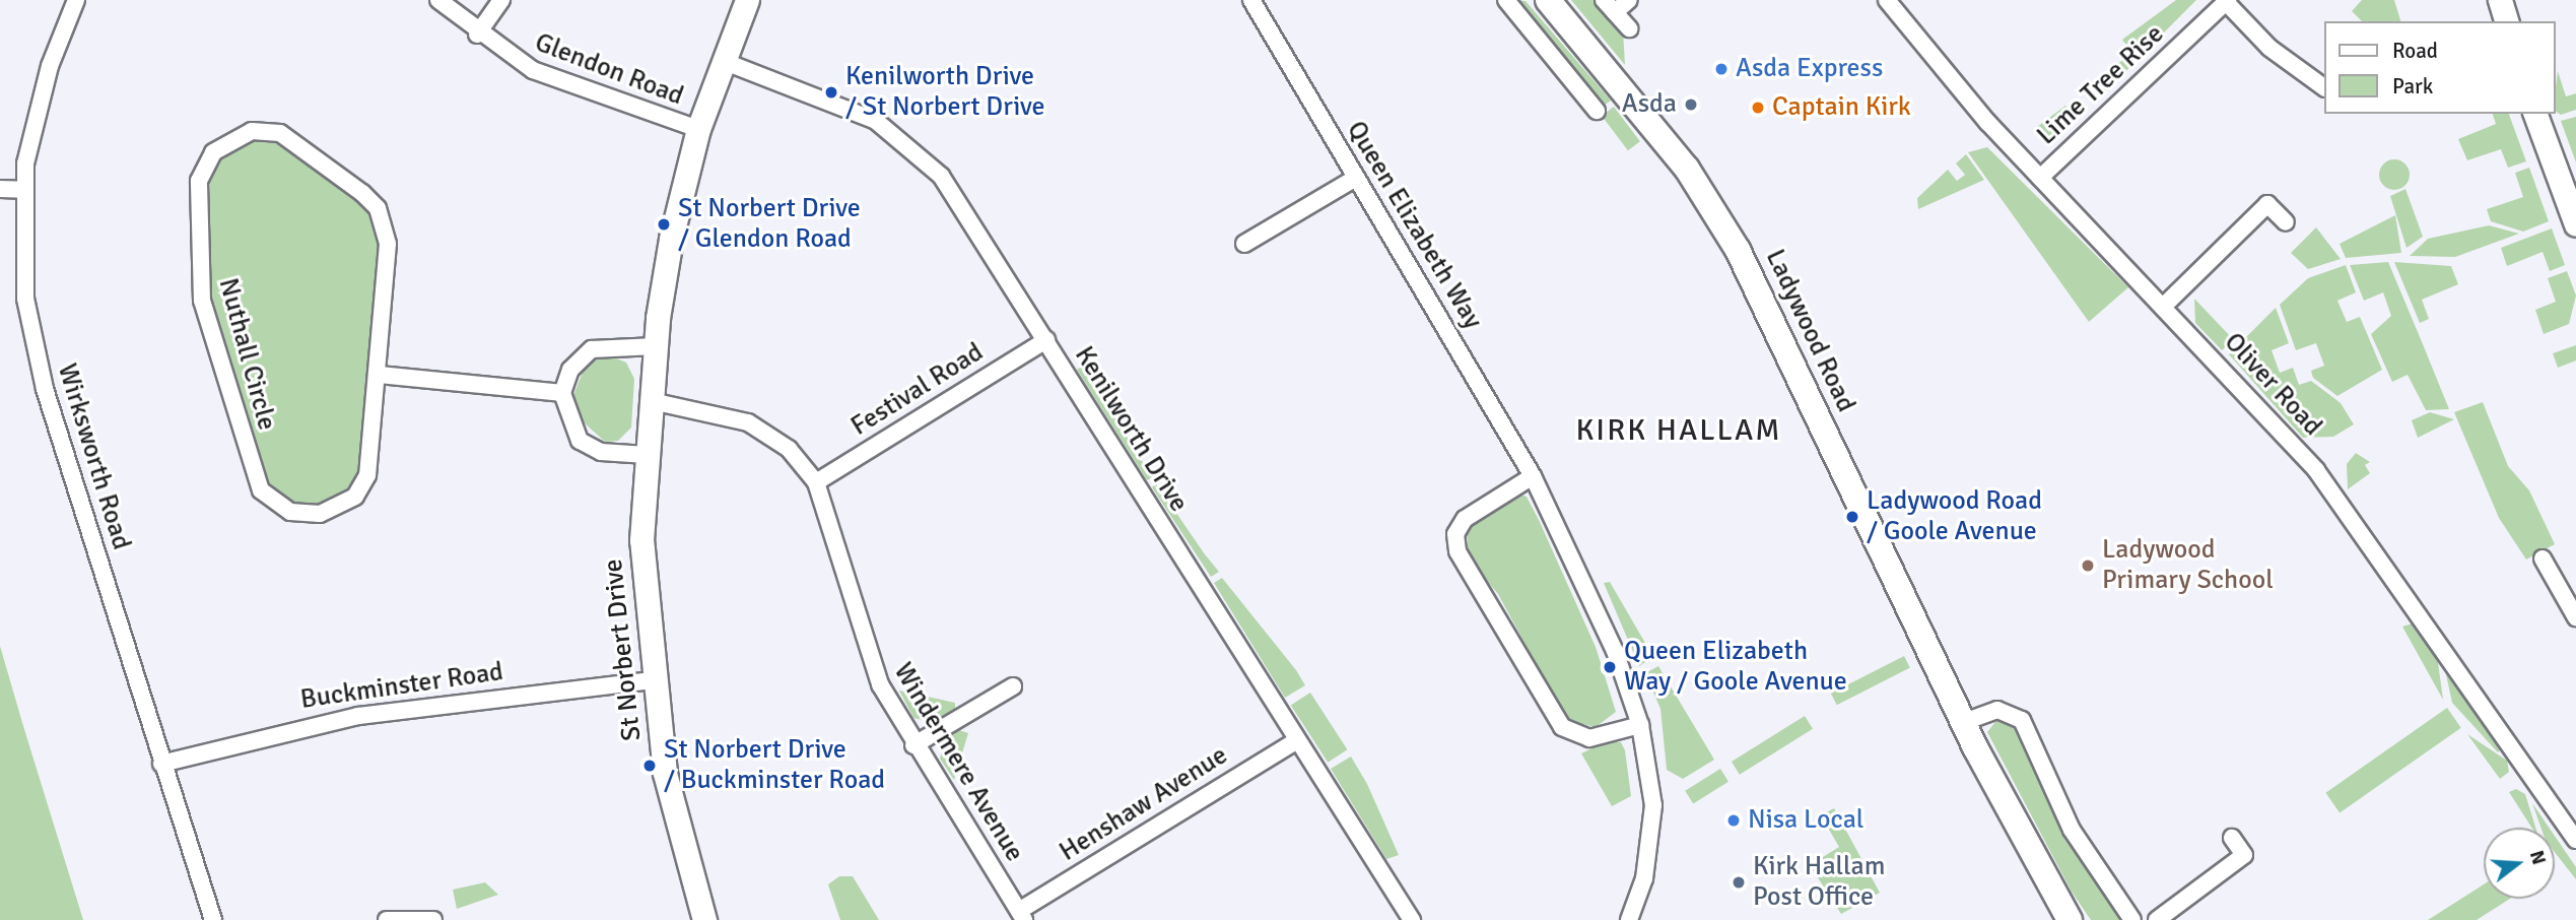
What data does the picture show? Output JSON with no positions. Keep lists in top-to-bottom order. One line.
{"streets":{"main road":["Ladywood Road"],"street":["Glendon Road","Lime Tree Rise","Queen Elizabeth Way","Nuthall Circle","Oliver Road","Festival Road","Kenilworth Drive","Wirksworth Road","St Norbert Drive","Buckminster Road","Windermere Avenue","Henshaw Avenue"]},"crossings":[["Glendon Road","St Norbert Drive"],["Lime Tree Rise","Oliver Road"],["Festival Road","Kenilworth Drive"],["Festival Road","Windermere Avenue"],["Kenilworth Drive","St Norbert Drive"],["Kenilworth Drive","Henshaw Avenue"],["Wirksworth Road","Buckminster Road"],["St Norbert Drive","Buckminster Road"],["St Norbert Drive","Windermere Avenue"],["Windermere Avenue","Henshaw Avenue"]],"districts":["KIRK HALLAM"],"places":["Asda Express","Kenilworth Drive / St Norbert Drive","Asda","Captain Kirk","St Norbert Drive / Glendon Road","Ladywood Road / Goole Avenue","Ladywood Primary School","Queen Elizabeth Way / Goole Avenue","St Norbert Drive / Buckminster Road","Nisa Local","Kirk Hallam Post Office"],"legend":["Road","Park"],"north":"right"}
